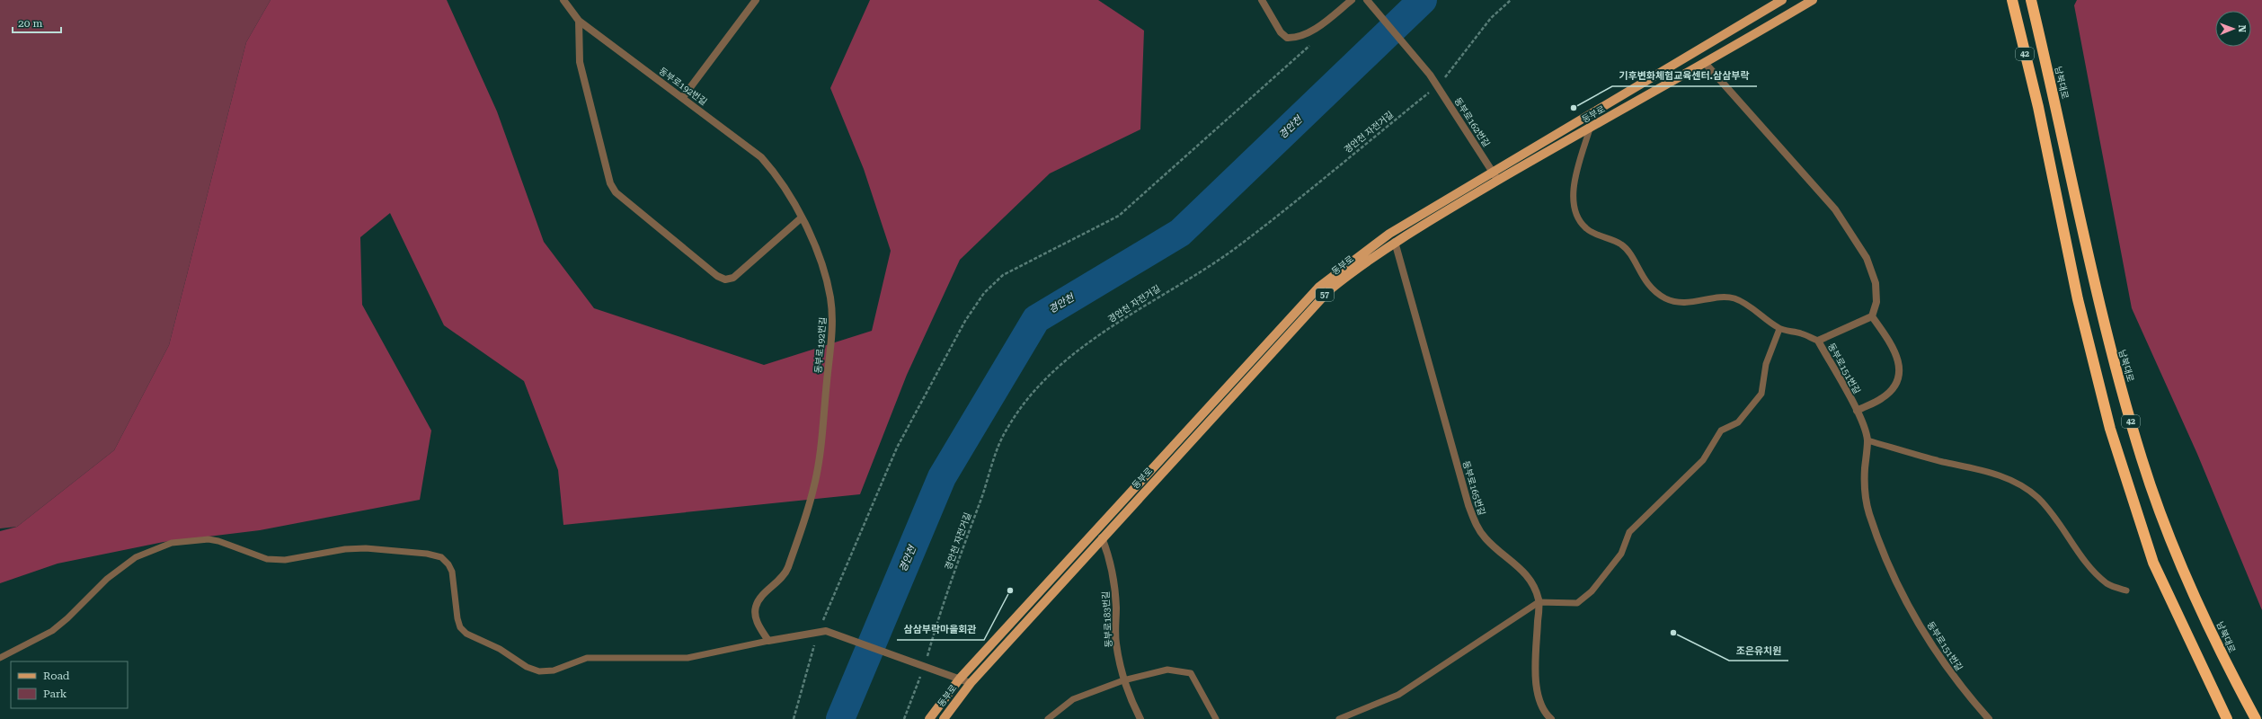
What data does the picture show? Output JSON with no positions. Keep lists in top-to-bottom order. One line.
{"streets":{"highway":["42","남북대로"],"main road":["동부로","57"],"street":["동부로192번길","동부로162번길","동부로151번길","동부로165번길","동부로183번길"],"path":["경안천 자전거길"]},"crossings":[["동부로","동부로162번길"],["동부로","동부로165번길"],["동부로","동부로183번길"],["동부로162번길","경안천 자전거길"]],"water":["경안천"],"places":["기후변화체험교육센터.삼삼부락","삼삼부락마을회관","조은유치원"],"legend":["Road","Park"],"scale_bar":"20 m","north":"right"}
